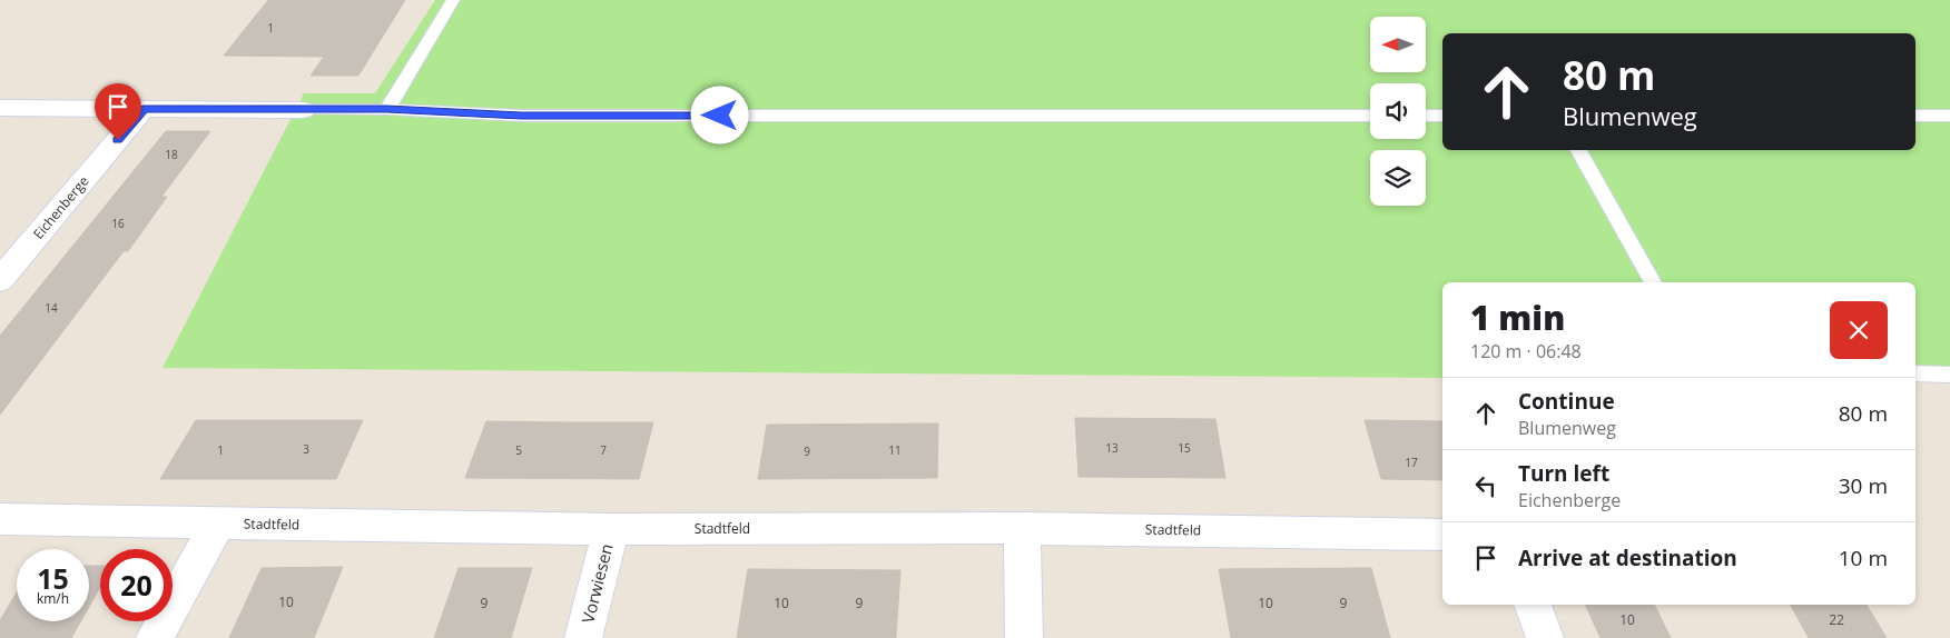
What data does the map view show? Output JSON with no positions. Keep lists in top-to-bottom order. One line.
{"streets":{"street":["Eichenberge","Stadtfeld","Vorwiesen"]},"crossings":[["Stadtfeld","Vorwiesen"]],"house_numbers":["1","18","16","14","13","15","3","1","5","7","11","9","17","10","9","10","9","10","9","10","22"],"north":"left","page":{"turn":["80 m","Blumenweg"],"heading":["1 min","120 m · 06:48"],"list":[{"name":"Continue","note":"Blumenweg","value":"80 m"},{"name":"Turn left","note":"Eichenberge","value":"30 m"},{"name":"Arrive at destination","value":"10 m"}],"speed":"15 km/h","limit":"20"}}
